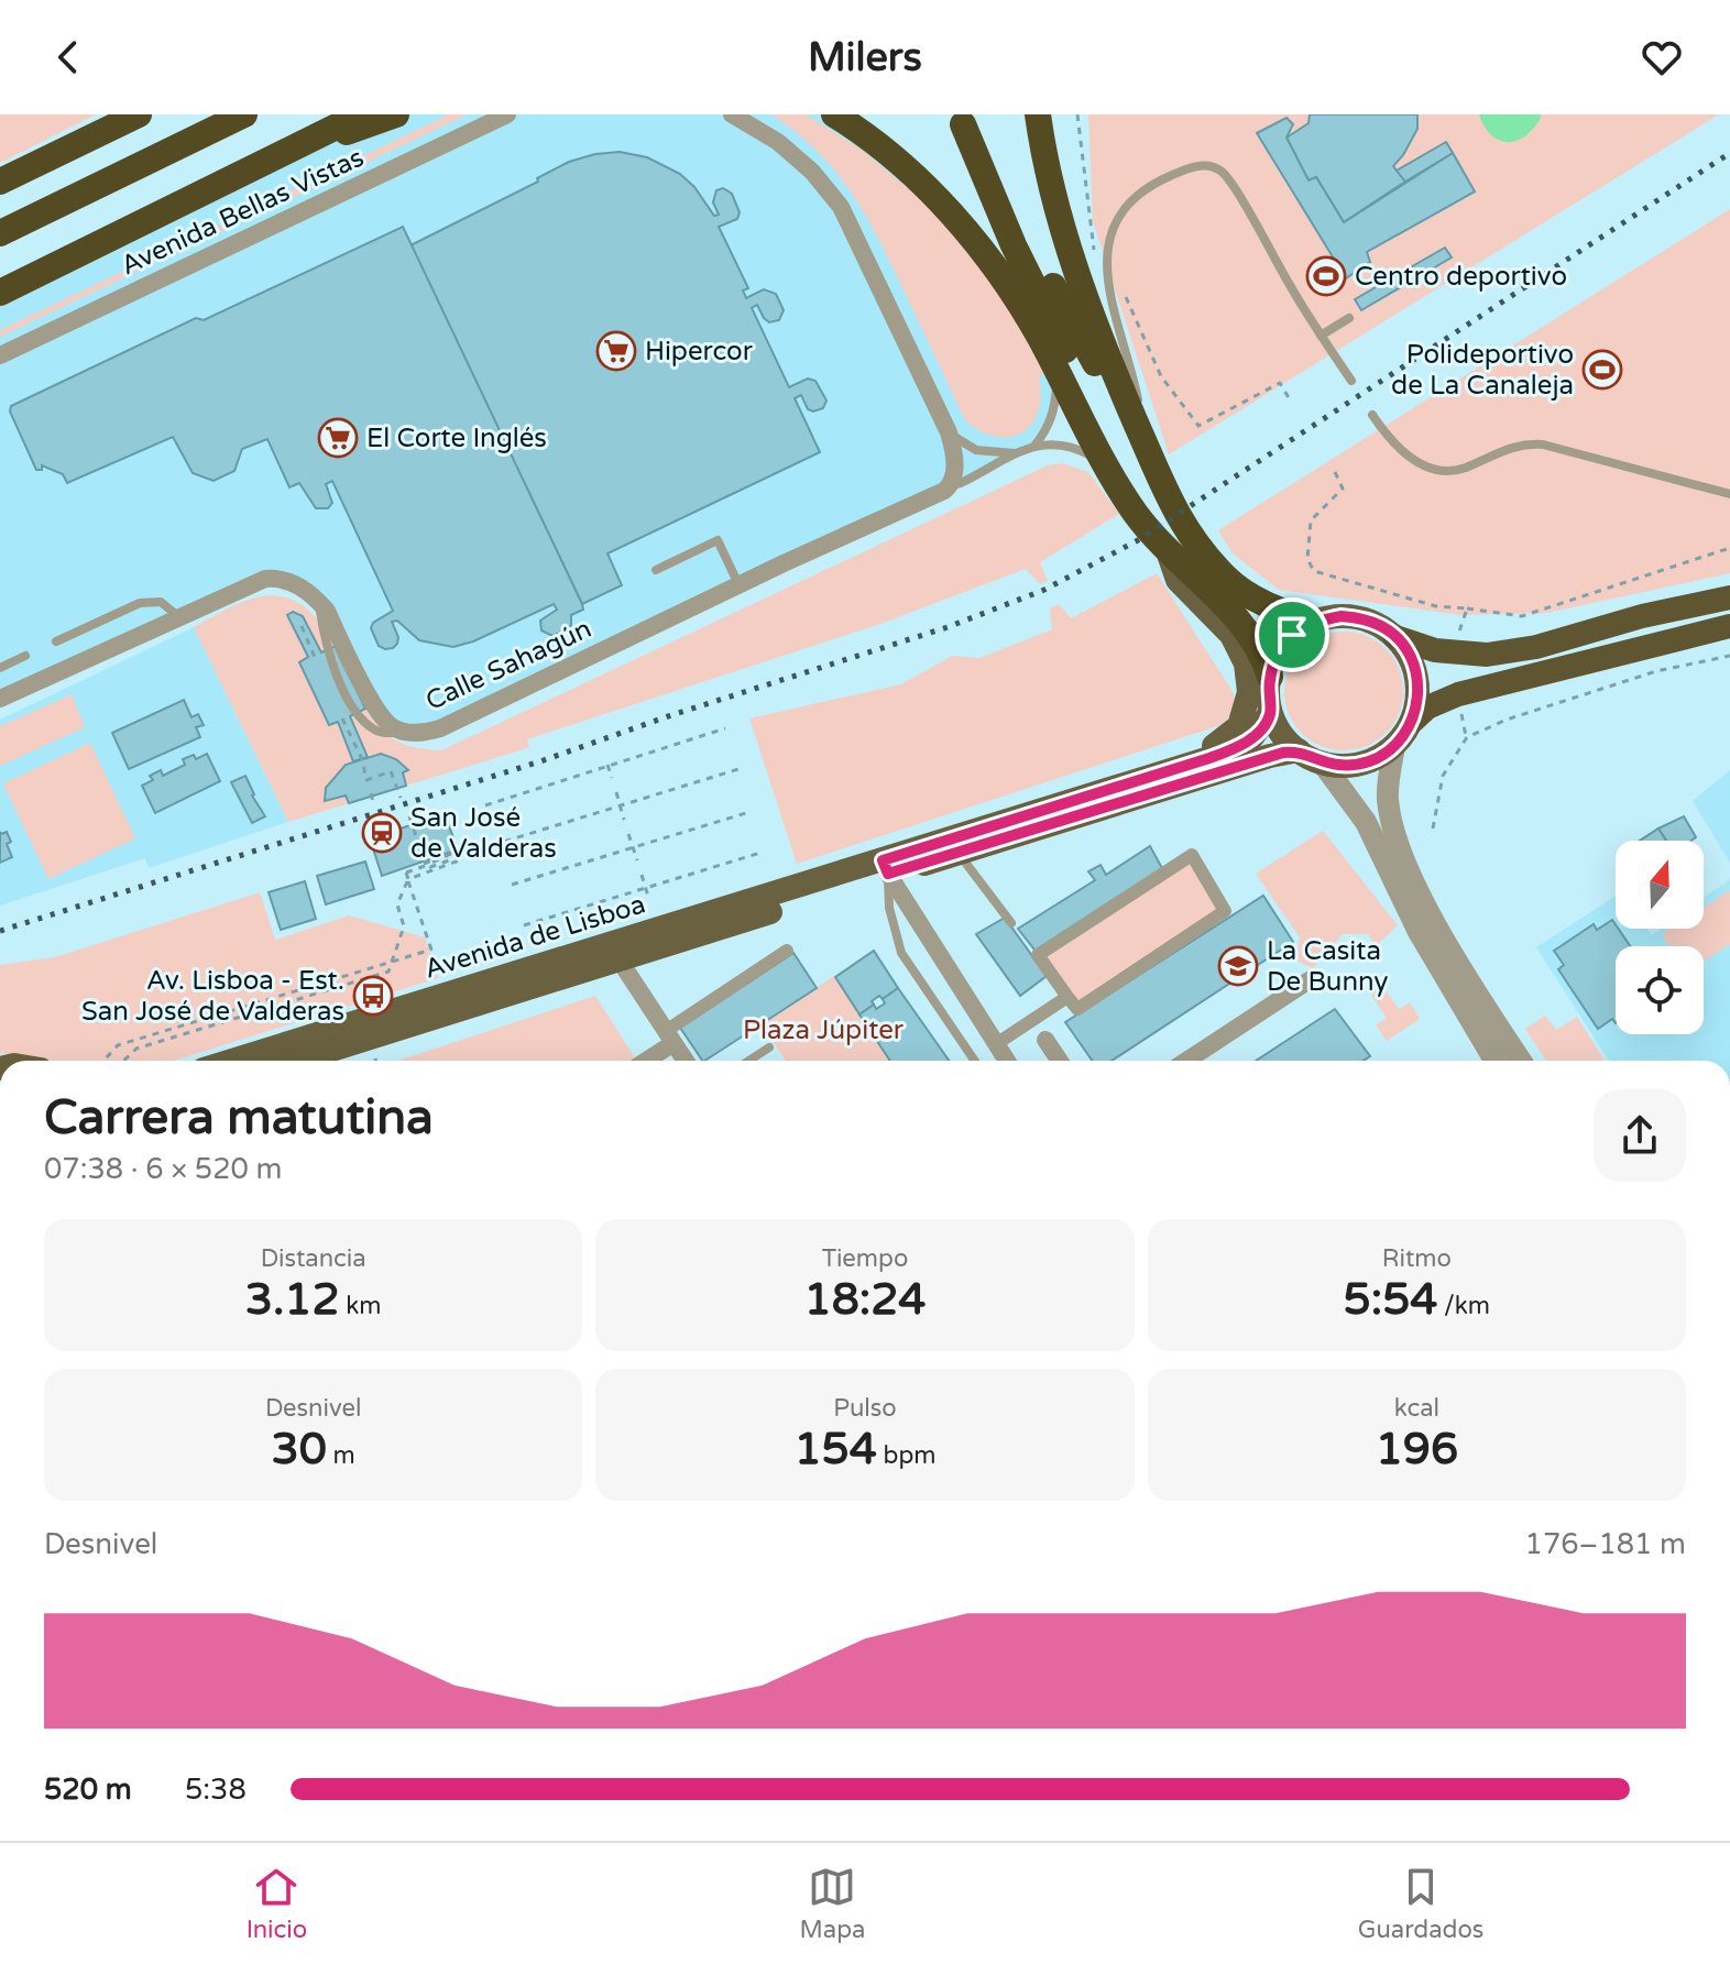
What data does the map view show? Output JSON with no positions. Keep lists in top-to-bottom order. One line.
{"streets":{"main road":["Avenida de Lisboa"],"street":["Avenida Bellas Vistas","Calle Sahagún"]},"parks":["Plaza Júpiter"],"places":{"sports":["Centro deportivo","Polideportivo de La Canaleja"],"supermarket":["Hipercor","El Corte Inglés"],"station":["San José de Valderas"],"school or university":["La Casita De Bunny"],"bus stop":["Av. Lisboa - Est. San José de Valderas"]},"north":"top","page":{"header":"Milers","heading":["Carrera matutina","07:38 · 6 × 520 m"],"stats":[["Distancia","3.12 km"],["Tiempo","18:24"],["Ritmo","5:54 /km"],["Desnivel","30 m"],["Pulso","154 bpm"],["kcal","196"]],"chart":["Desnivel","176–181 m"],"list":[{"name":"520 m","note":"5:38"}],"tabs":["Inicio","Mapa","Guardados"]}}
